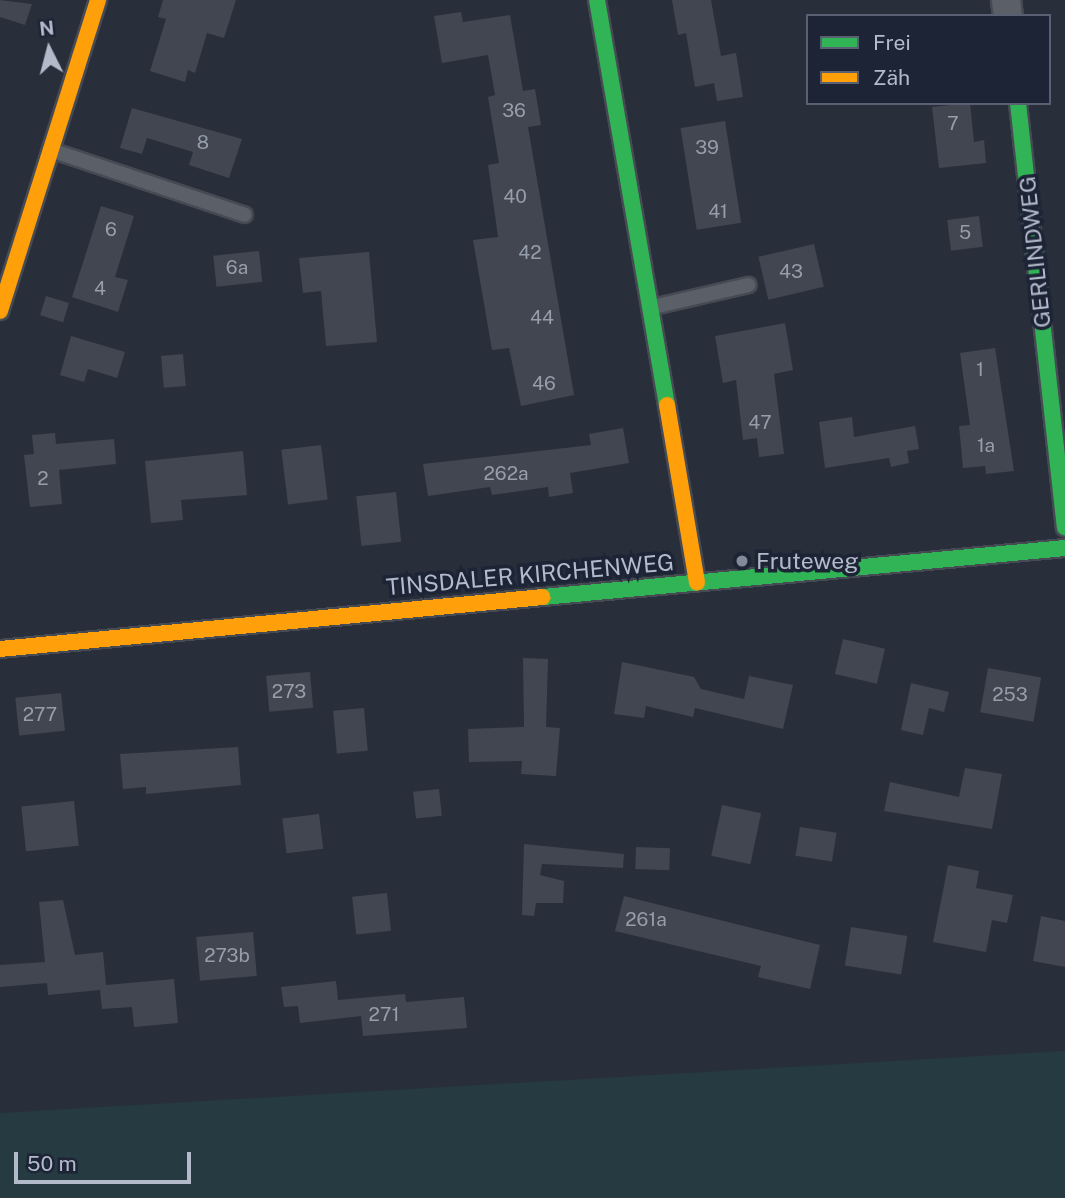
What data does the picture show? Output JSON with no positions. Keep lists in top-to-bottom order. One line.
{"streets":{"street":["GERLINDWEG","TINSDALER KIRCHENWEG"]},"places":["Fruteweg"],"house_numbers":["36","7","8","39","40","41","6","5","42","6a","43","4","44","1","46","47","1a","262a","2","273","253","277","261a","273b","271"],"legend":["Frei","Zäh"],"scale_bar":"50 m","north":"top"}
